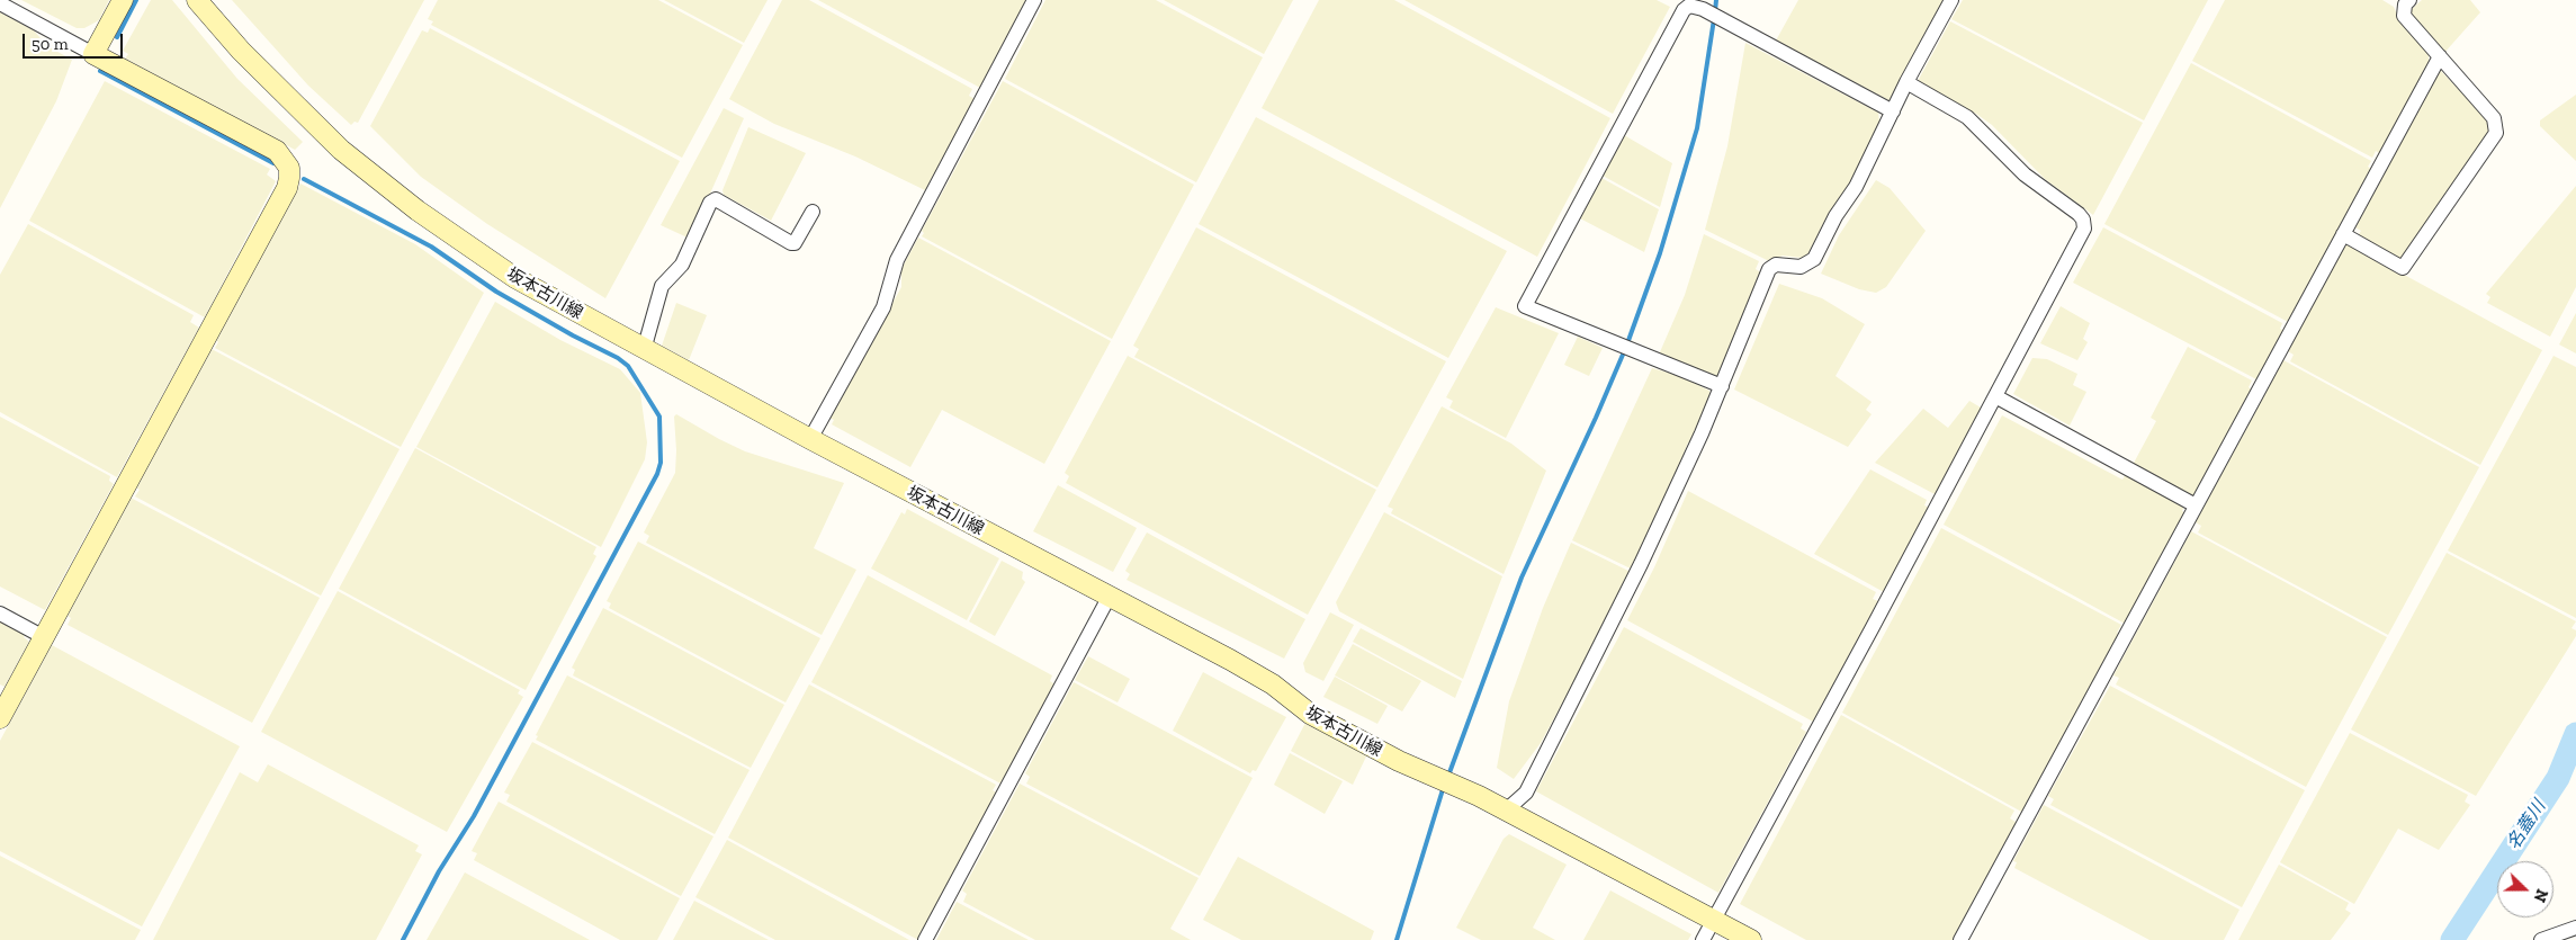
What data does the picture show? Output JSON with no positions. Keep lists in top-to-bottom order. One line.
{"streets":{"main road":["坂本古川線"]},"water":["名蓋川"],"scale_bar":"50 m","north":"right"}
